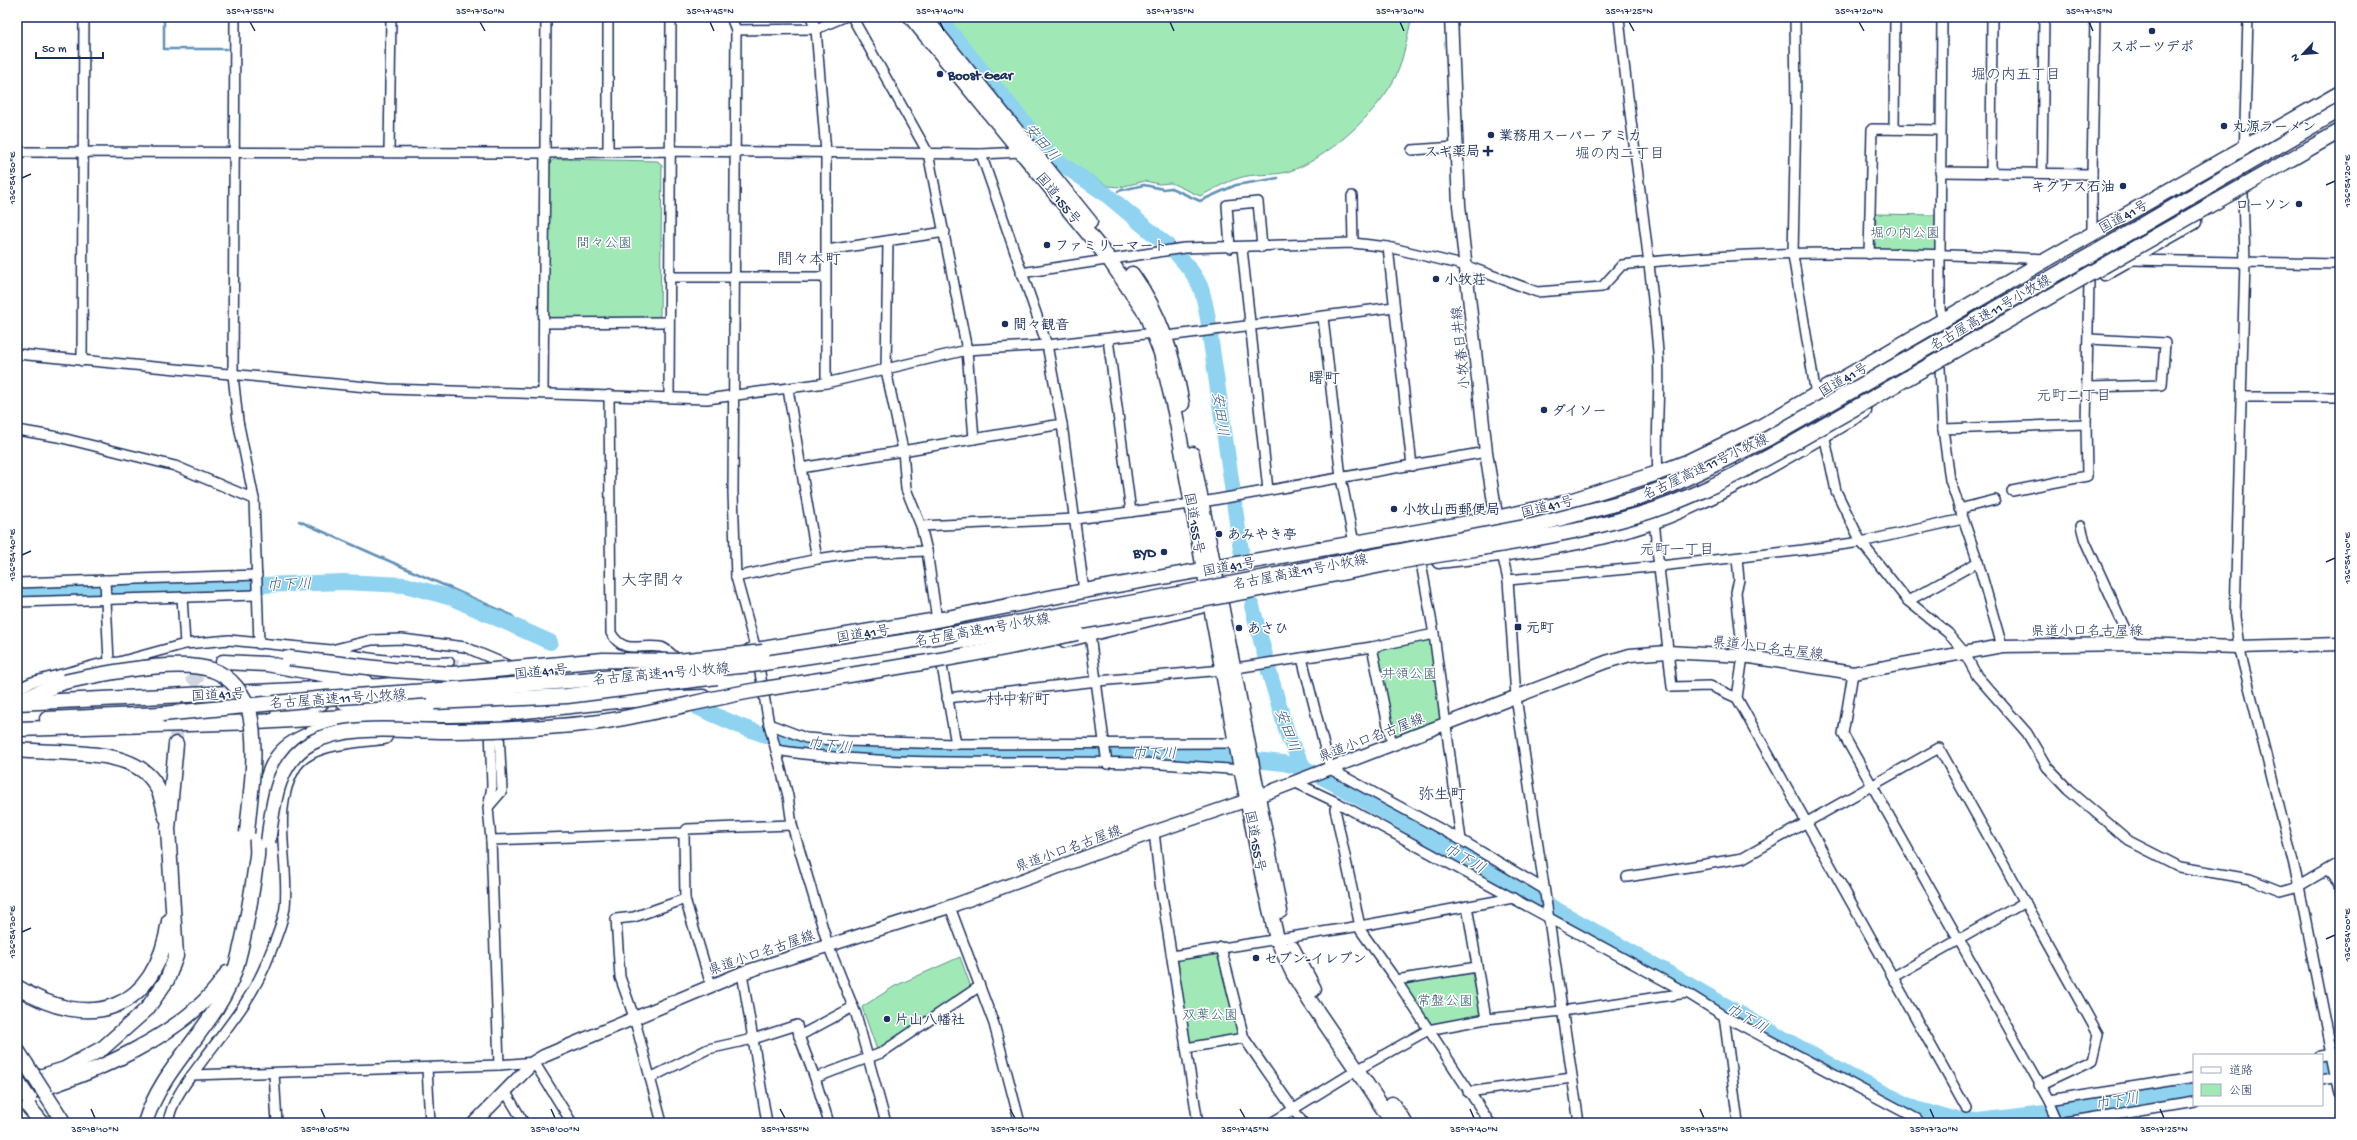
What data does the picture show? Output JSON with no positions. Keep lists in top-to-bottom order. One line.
{"streets":{"highway":["国道155号","国道41号","名古屋高速11号小牧線"],"main road":["小牧春日井線","県道小口名古屋線"]},"crossings":[["国道155号","国道41号"],["国道155号","県道小口名古屋線"],["国道41号","小牧春日井線"]],"districts":["堀の内五丁目","堀の内二丁目","間々本町","曙町","元町二丁目","元町一丁目","大字間々","村中新町","弥生町"],"water":["安田川","巾下川"],"parks":["堀の内公園","間々公園","井領公園","常盤公園","双葉公園"],"places":{"other":["スポーツデポ","Boost Gear","丸源ラーメン","業務用スーパー アミカ","キグナス石油","ローソン","ファミリーマート","小牧荘","間々観音","ダイソー","小牧山西郵便局","あみやき亭","BYD","あさひ","セブン-イレブン","片山八幡社"],"health":["スギ薬局"],"transit":["元町"]},"legend":["道路","公園"],"scale_bar":"50 m","north":"bottom left","coordinates":["35°17'55\"N","35°17'50\"N","35°17'45\"N","35°17'40\"N","35°17'35\"N","35°17'30\"N","35°17'25\"N","35°17'20\"N","35°17'15\"N","136°54'50\"E","136°54'20\"E","136°54'40\"E","136°54'10\"E","136°54'30\"E","136°54'00\"E","35°18'10\"N","35°18'05\"N","35°18'00\"N"]}
